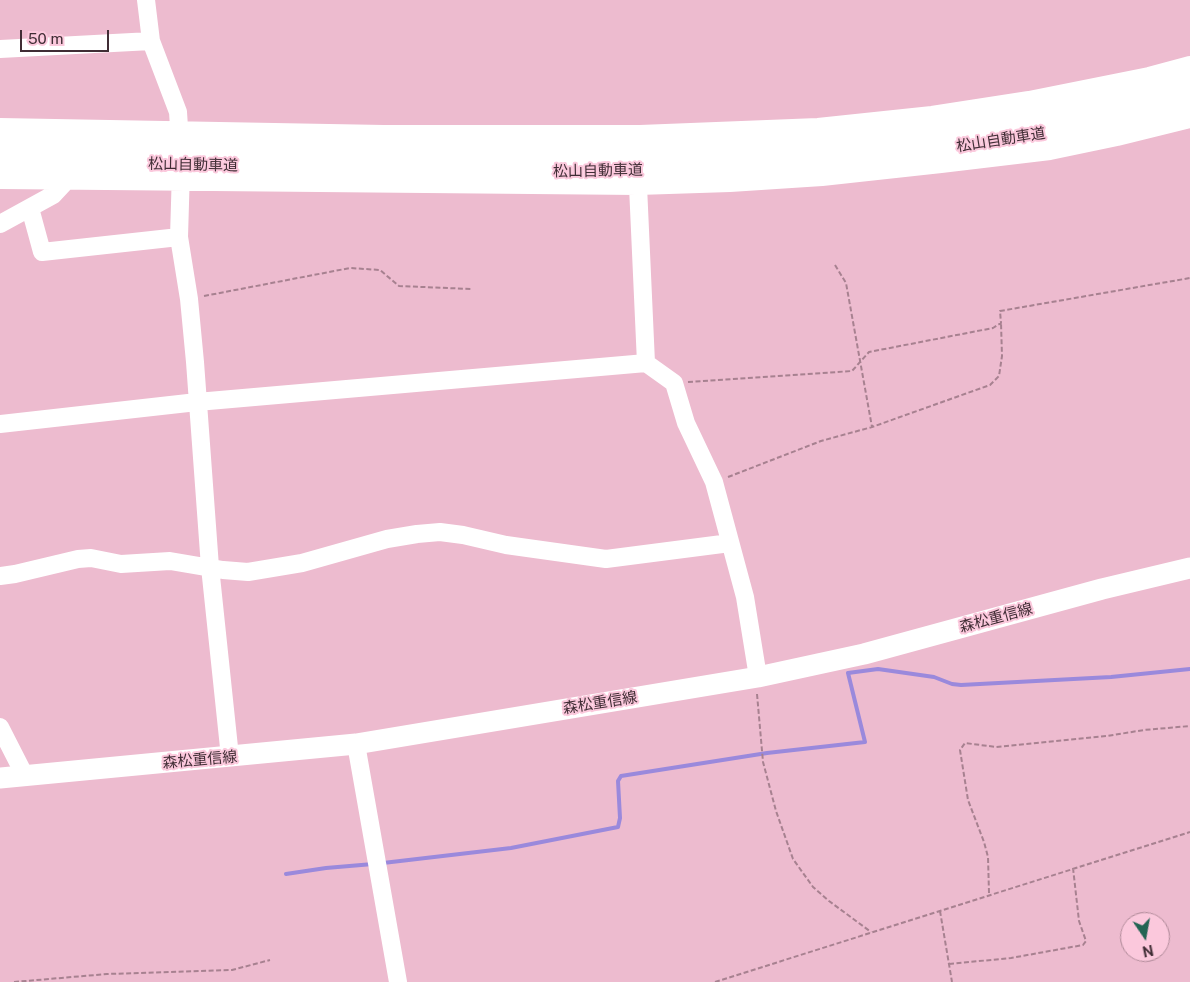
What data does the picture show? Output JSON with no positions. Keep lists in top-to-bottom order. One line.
{"streets":{"highway":["松山自動車道"],"main road":["森松重信線"]},"scale_bar":"50 m","north":"bottom"}
